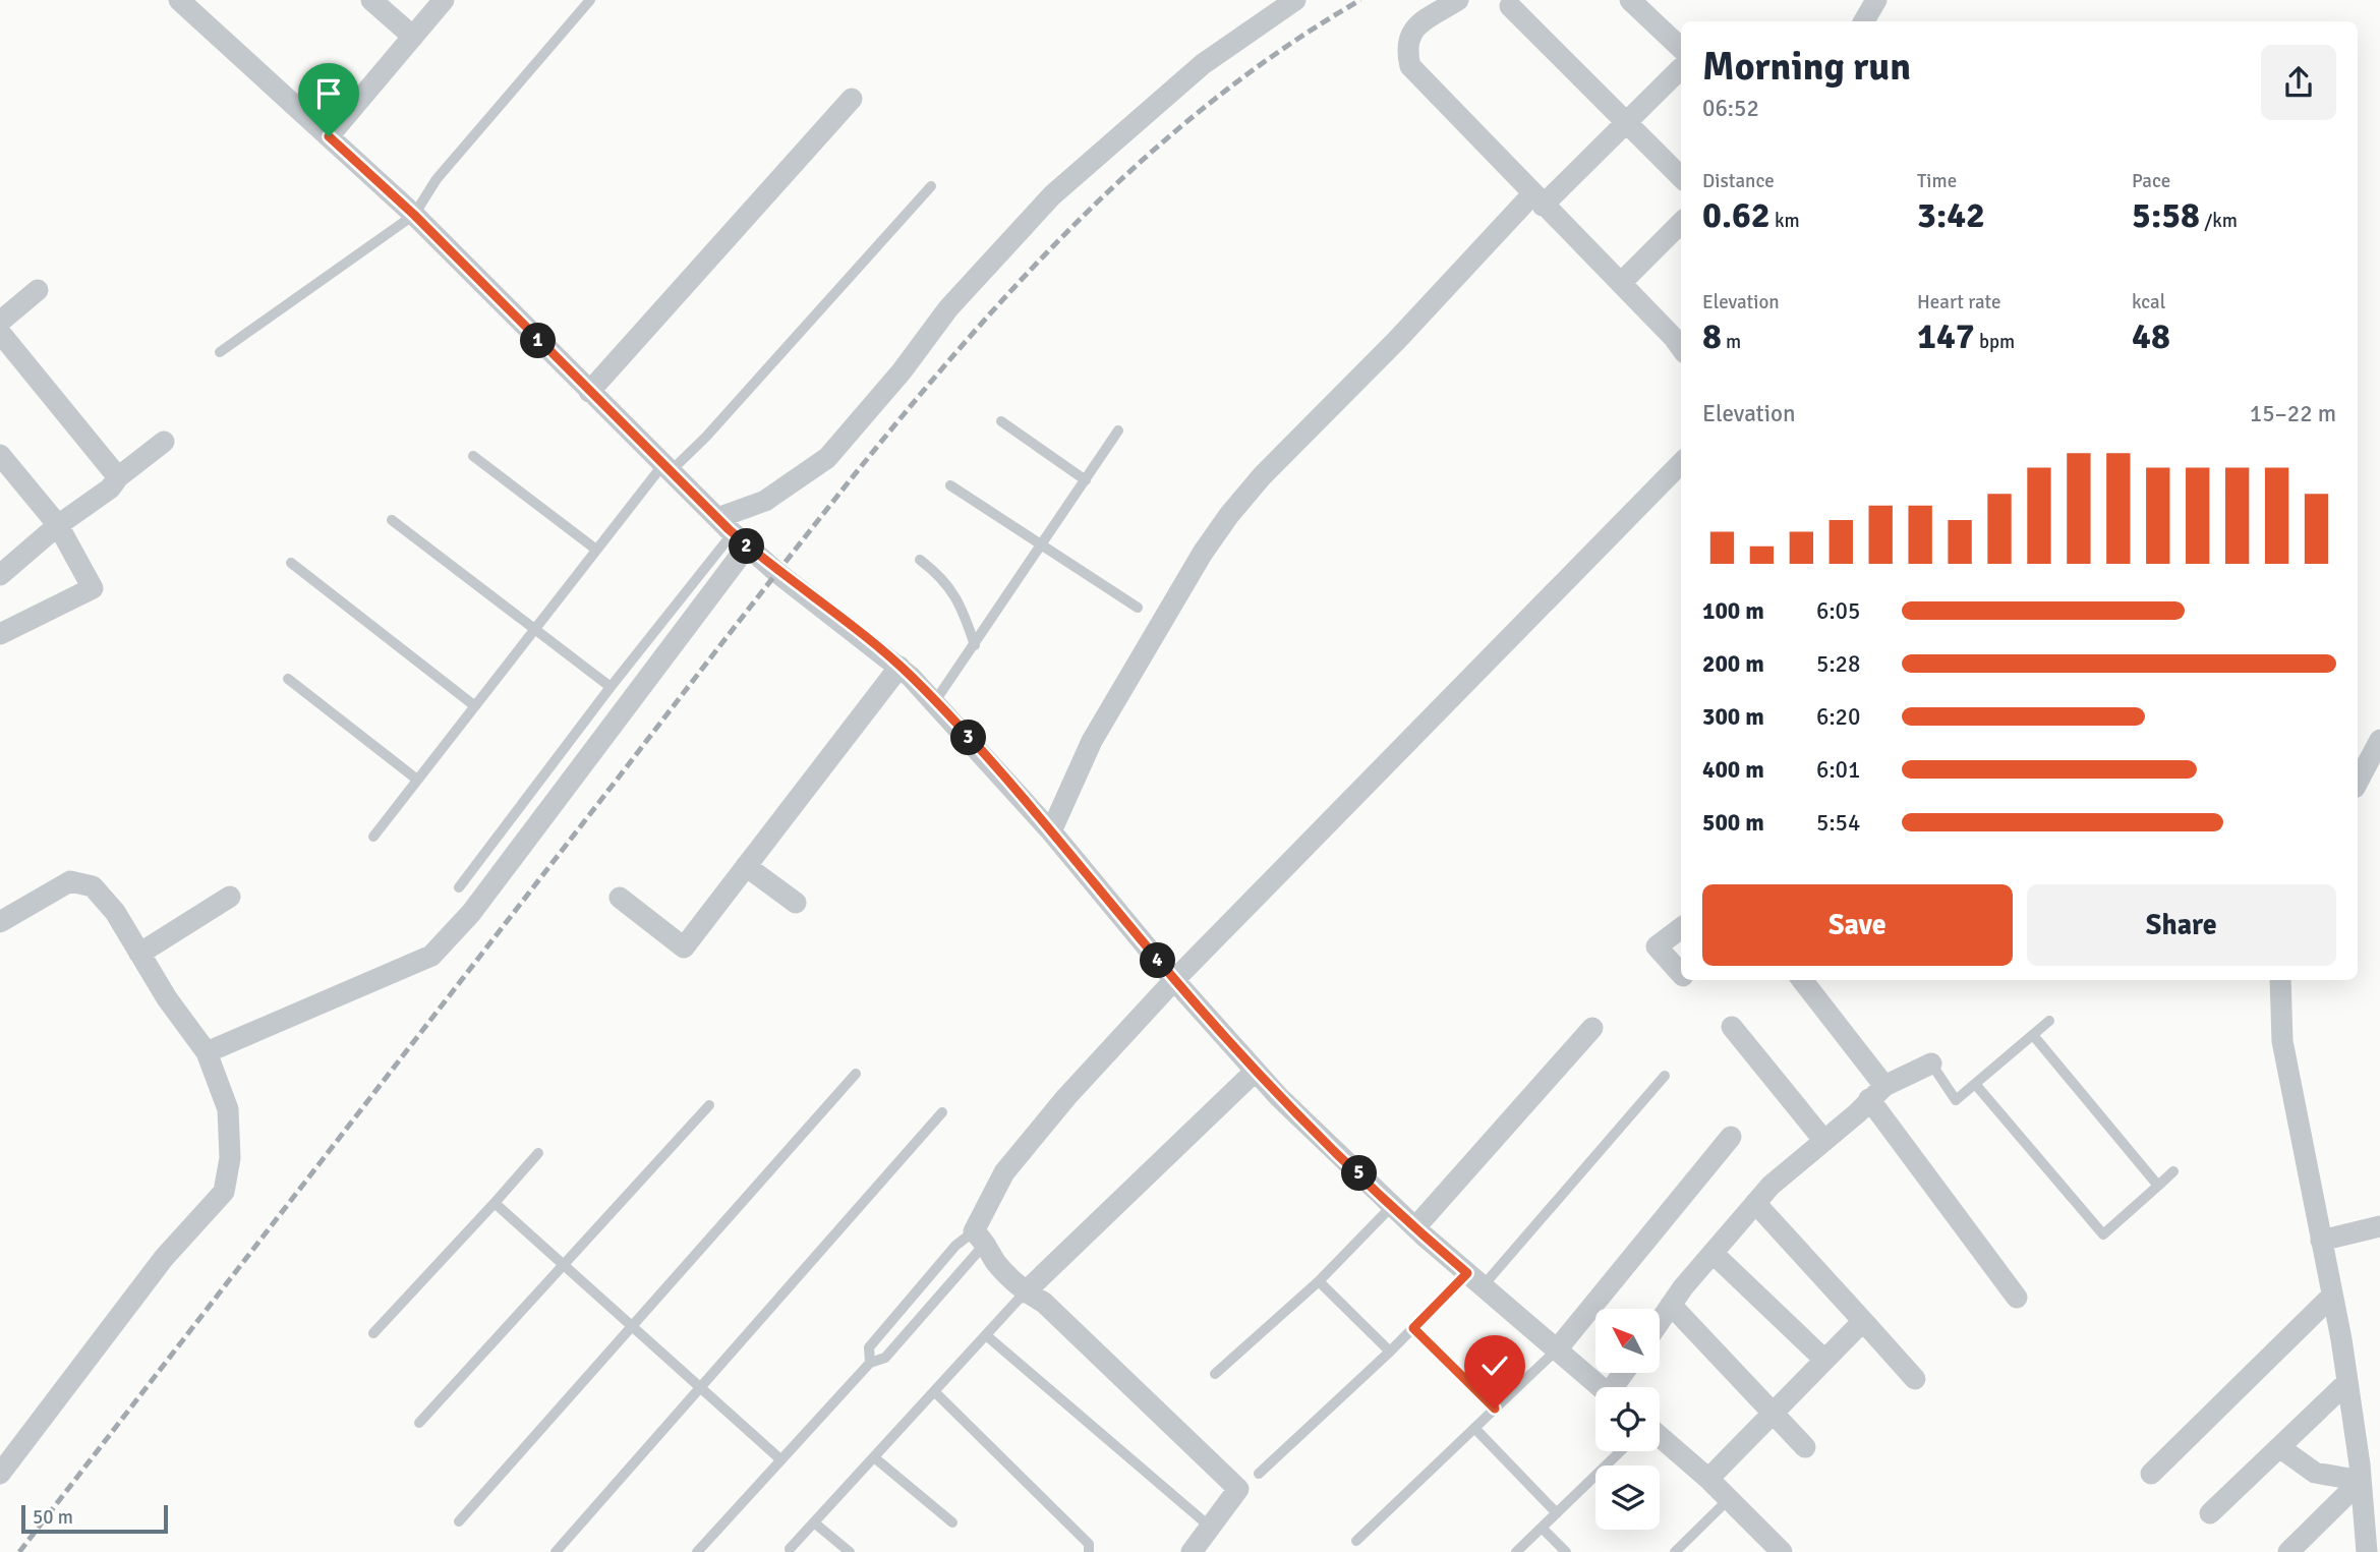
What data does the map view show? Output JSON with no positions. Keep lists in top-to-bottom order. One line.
{"scale_bar":"50 m","north":"top left","page":{"heading":["Morning run","06:52"],"stats":[["Distance","0.62 km"],["Time","3:42"],["Pace","5:58 /km"],["Elevation","8 m"],["Heart rate","147 bpm"],["kcal","48"]],"pins":["1","2","3","4","5"],"chart":["Elevation","15–22 m"],"list":[{"name":"100 m","note":"6:05"},{"name":"200 m","note":"5:28"},{"name":"300 m","note":"6:20"},{"name":"400 m","note":"6:01"},{"name":"500 m","note":"5:54"}],"buttons":["Save","Share"],"scale":"50 m"}}
